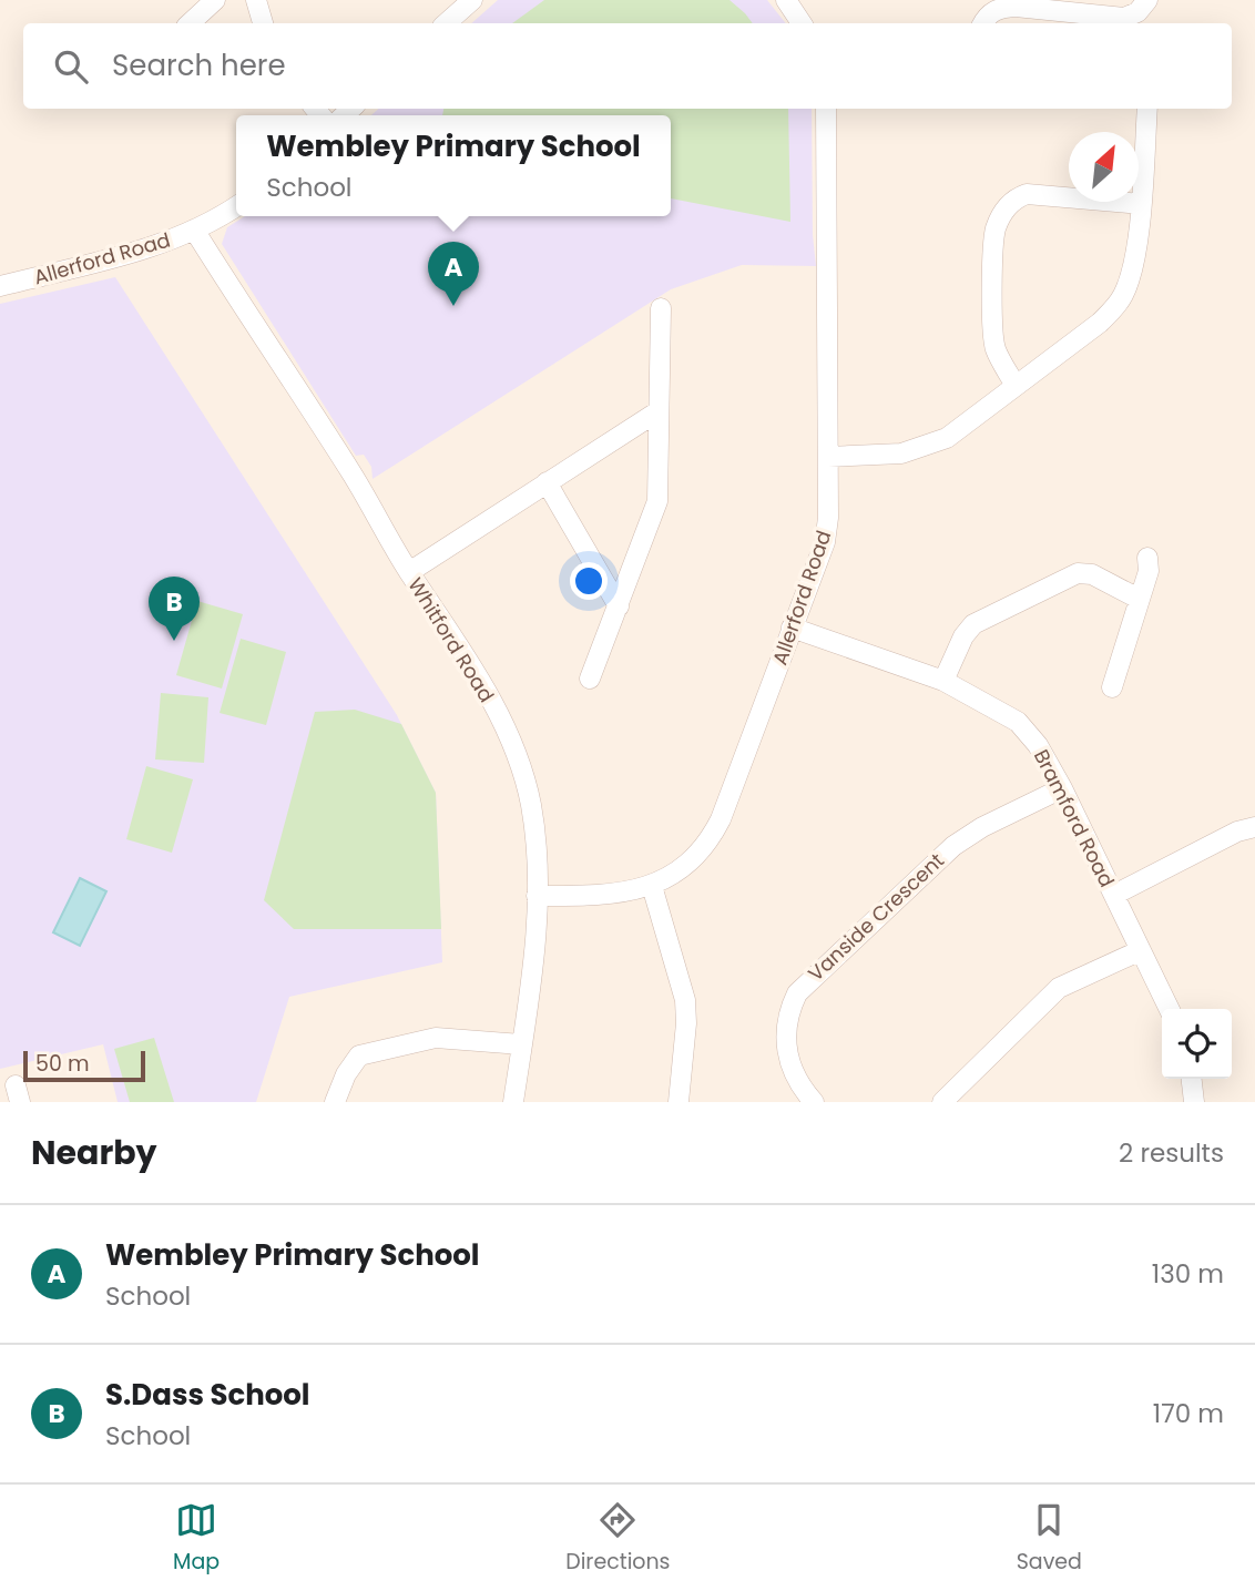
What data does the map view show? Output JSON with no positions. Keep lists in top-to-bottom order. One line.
{"streets":{"street":["Allerford Road","Whitford Road","Bramford Road","Vanside Crescent"]},"crossings":[["Allerford Road","Whitford Road"],["Allerford Road","Bramford Road"],["Bramford Road","Vanside Crescent"]],"scale_bar":"50 m","north":"top right","page":{"search":"Search here","popup":["Wembley Primary School","School"],"pins":["A","B"],"scale":"50 m","heading":["Nearby","2 results"],"list":[{"mark":"A","name":"Wembley Primary School","note":"School","value":"130 m"},{"mark":"B","name":"S.Dass School","note":"School","value":"170 m"}],"nav":["Map","Directions","Saved"]}}
